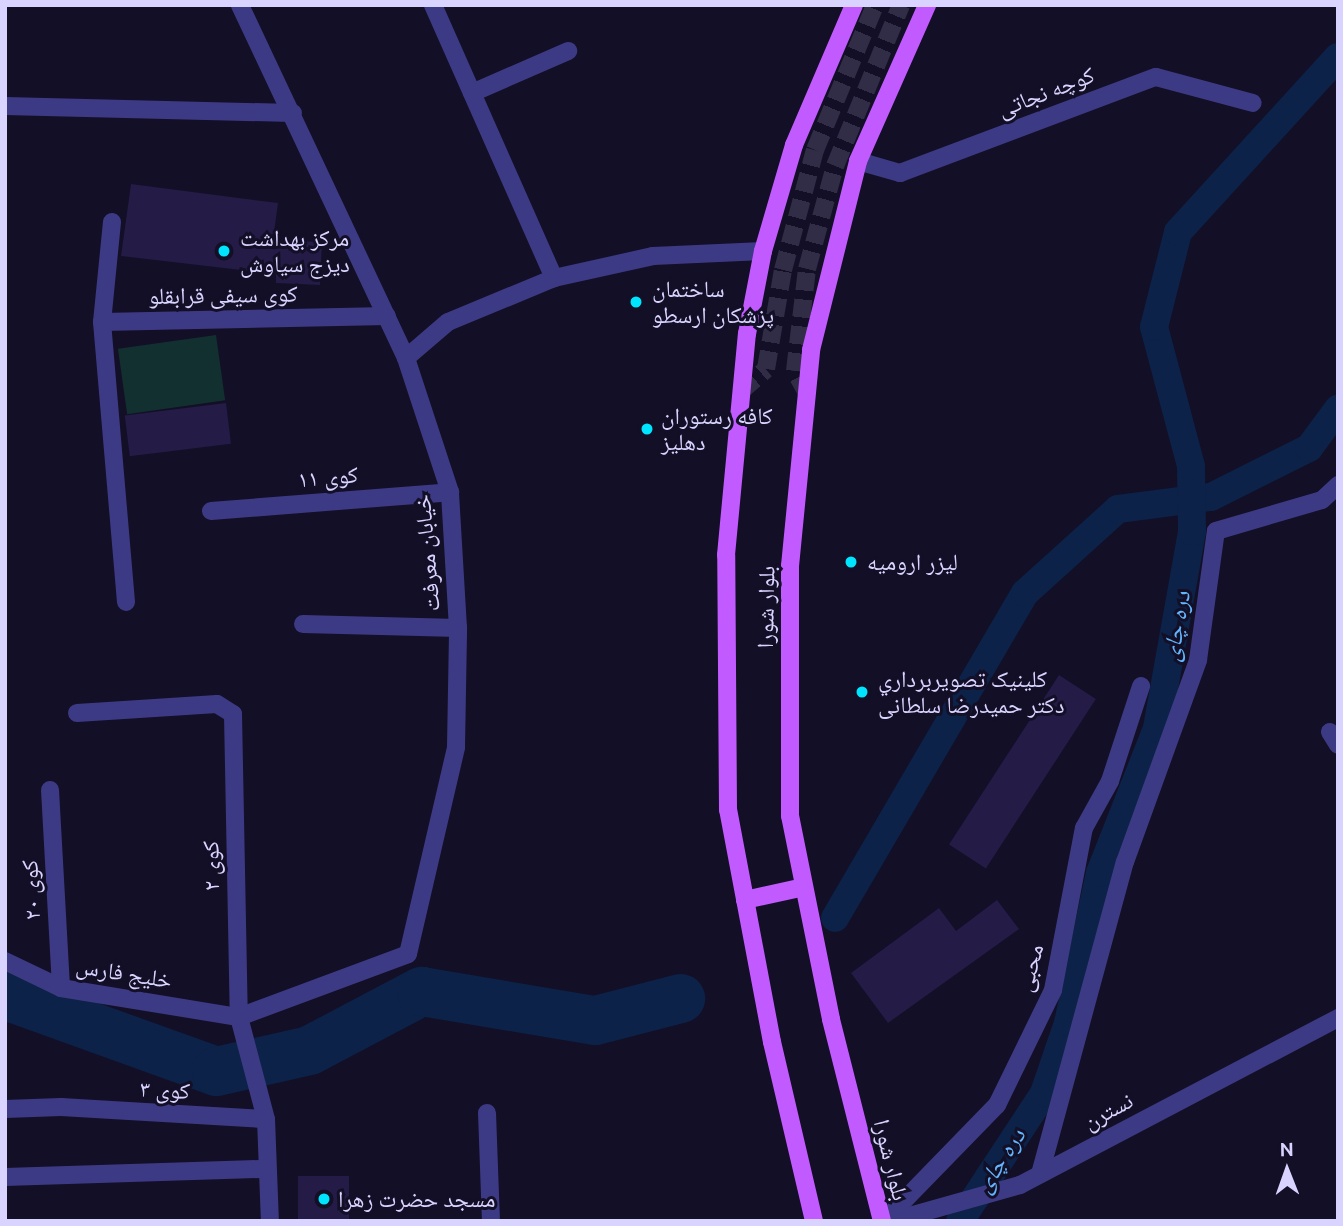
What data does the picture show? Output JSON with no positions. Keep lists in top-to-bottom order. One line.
{"streets":{"main road":["بلوار شورا"],"street":["کوچه نجاتی","کوی سیفی قرابقلو","کوی ۱۱","خیابان معرفت","کوی ۲","کوی ۲۰","محبی","خلیج فارس","کوی ۳","نسترن"]},"crossings":[["کوچه نجاتی","بلوار شورا"],["کوی سیفی قرابقلو","خیابان معرفت"],["کوی ۱۱","خیابان معرفت"],["خیابان معرفت","کوی ۲"],["خیابان معرفت","خلیج فارس"],["بلوار شورا","محبی"],["کوی ۲","خلیج فارس"],["کوی ۲","کوی ۳"],["کوی ۲۰","خلیج فارس"]],"water":["دره چای"],"places":["مرکز بهداشت دیزج سیاوش","ساختمان پزشکان ارسطو","کافه رستوران دهلیز","لیزر ارومیه","کلینیک تصويربرداري دکتر حمیدرضا سلطانی","مسجد حضرت زهرا"],"north":"top"}
